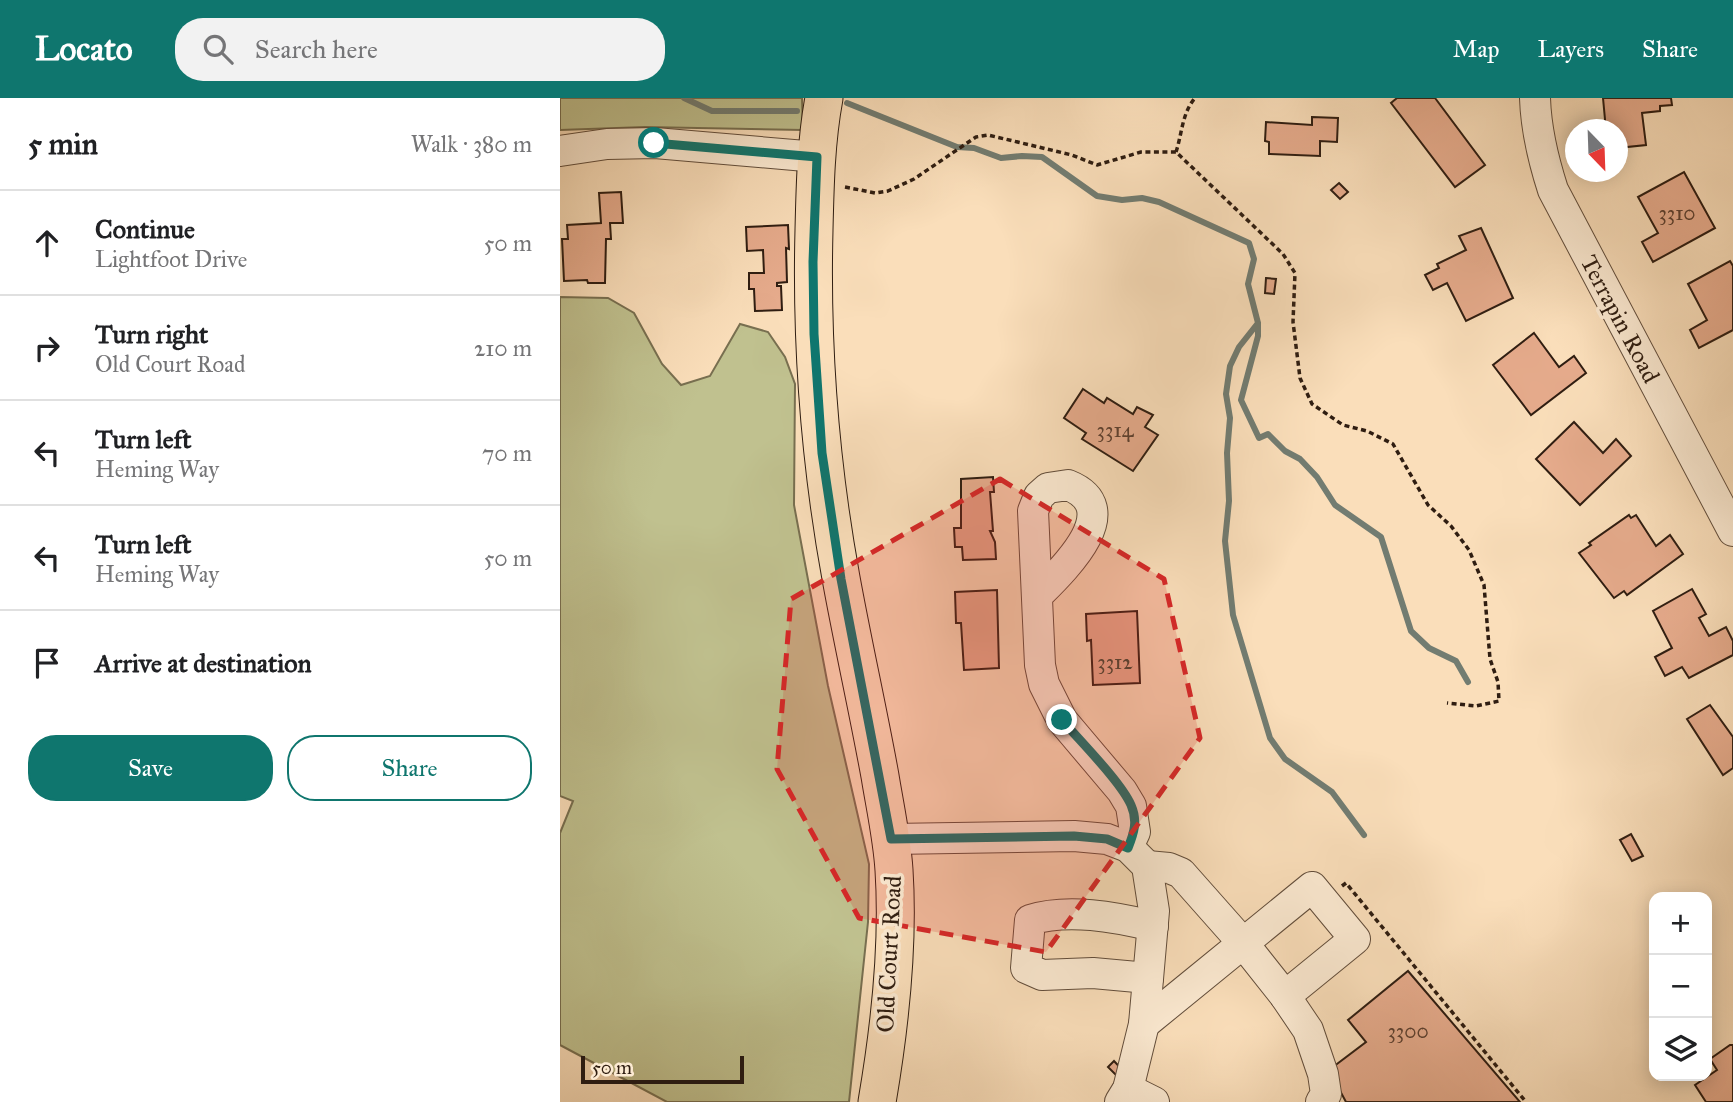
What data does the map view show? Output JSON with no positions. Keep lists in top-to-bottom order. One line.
{"streets":{"main road":["Old Court Road"],"street":["Terrapin Road"]},"house_numbers":["3310","3314","3312","3300"],"scale_bar":"50 m","north":"bottom right","page":{"header":"Locato","search":"Search here","nav":["Map","Layers","Share"],"heading":["5 min","Walk · 380 m"],"list":[["Continue","Lightfoot Drive","50 m"],["Turn right","Old Court Road","210 m"],["Turn left","Heming Way","70 m"],["Turn left","Heming Way","50 m"],"Arrive at destination"],"buttons":["Save","Share"],"map_buttons":["+","−"],"scale":"50 m"}}
